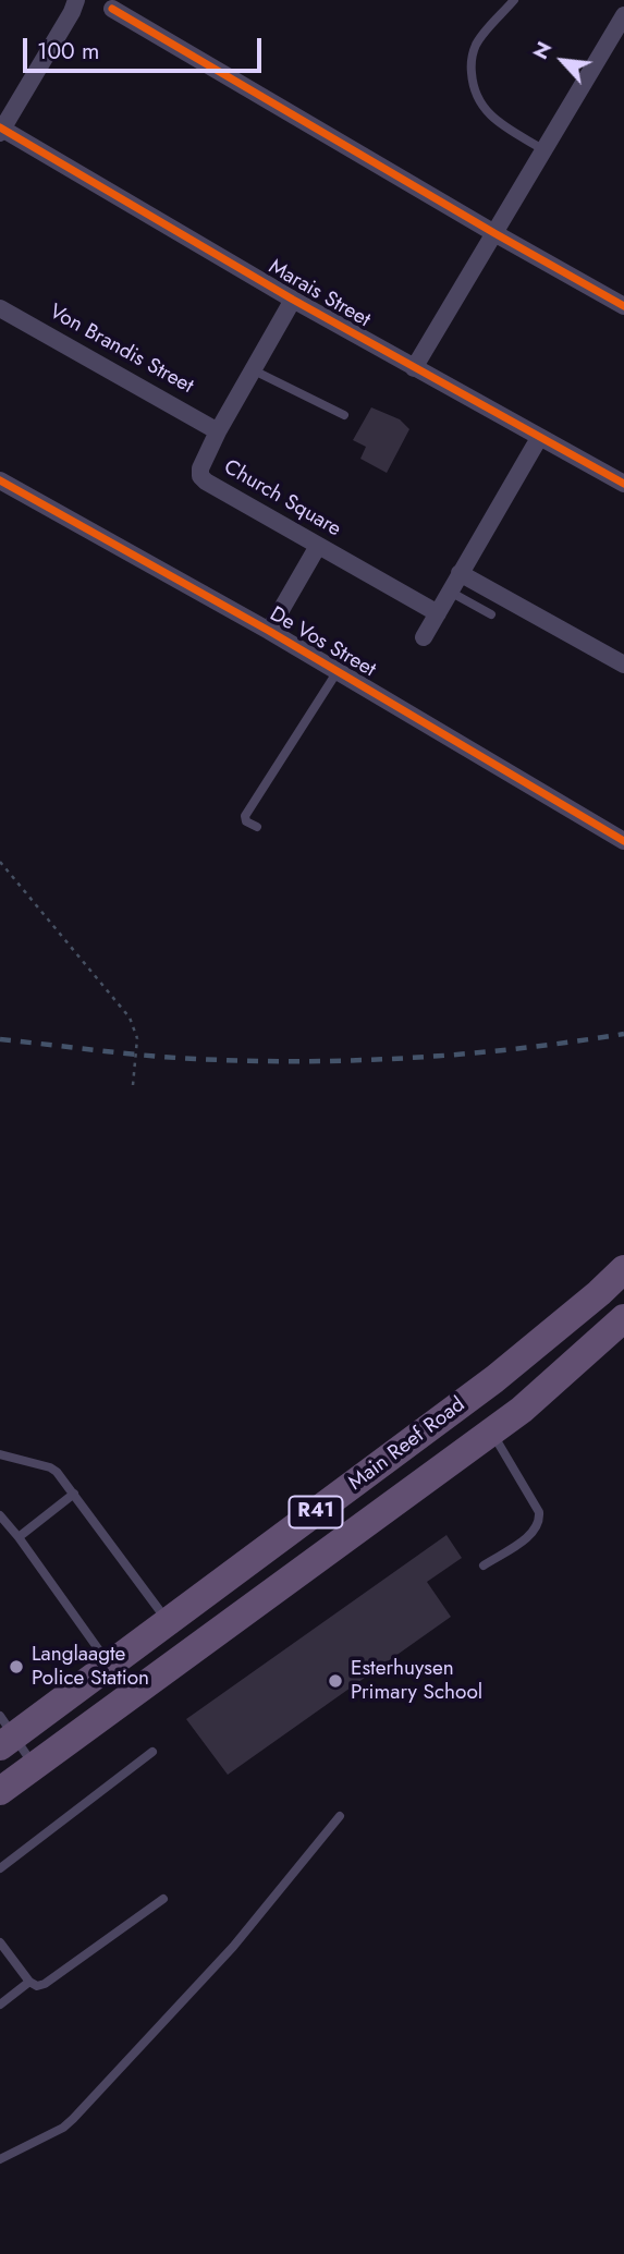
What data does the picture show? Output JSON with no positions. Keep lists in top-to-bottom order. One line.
{"streets":{"main road":["Main Reef Road","R41"],"street":["Marais Street","Von Brandis Street","Church Square","De Vos Street"]},"crossings":[["Marais Street","Church Square"],["Von Brandis Street","Church Square"]],"places":["Langlaagte Police Station","Esterhuysen Primary School"],"scale_bar":"100 m","north":"top left"}
